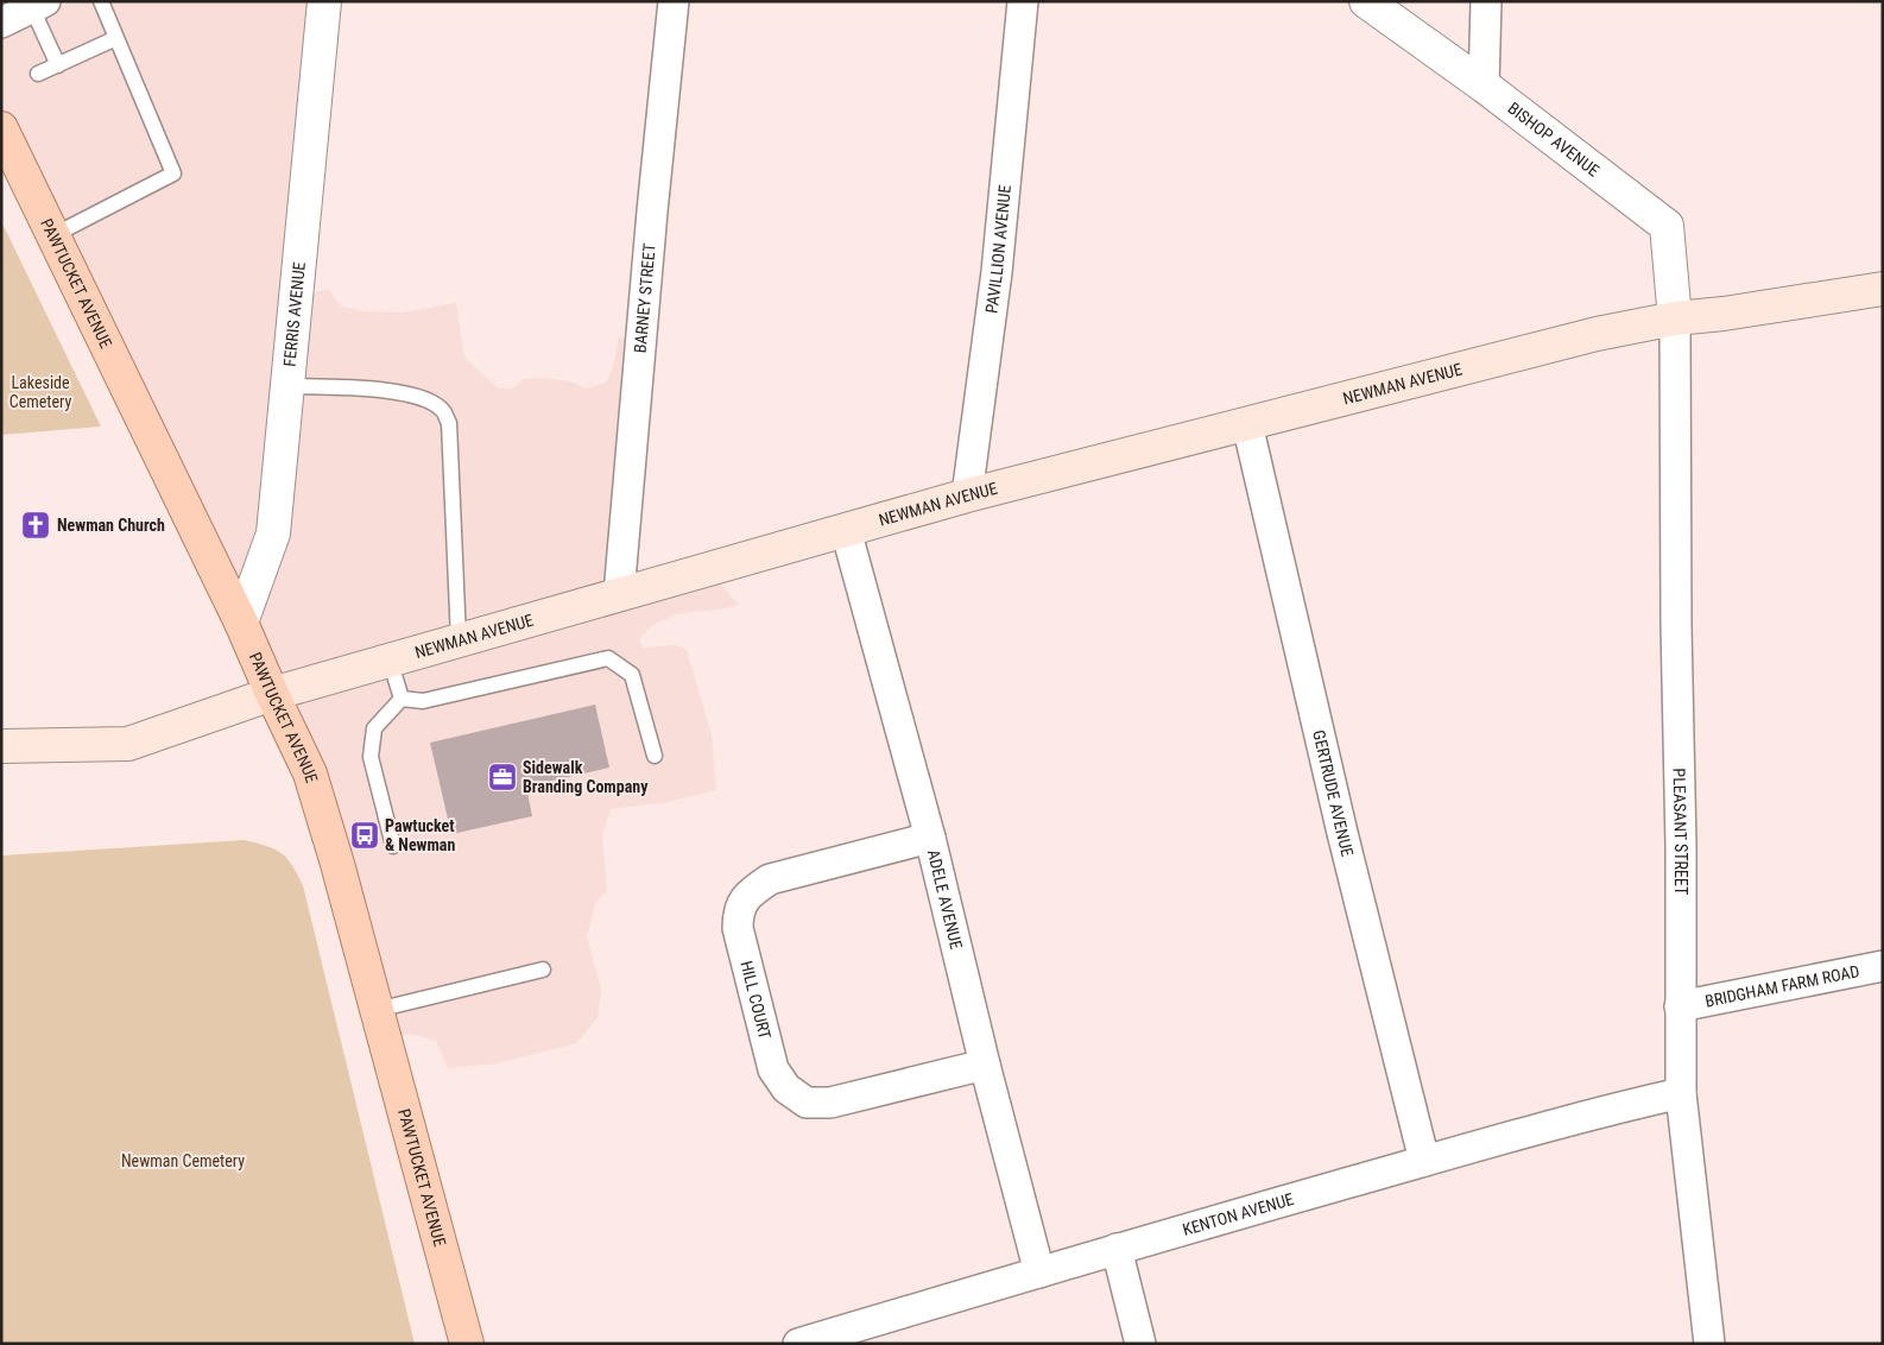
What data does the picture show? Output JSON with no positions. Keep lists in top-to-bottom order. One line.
{"streets":{"main road":["PAWTUCKET AVENUE","NEWMAN AVENUE"],"street":["BISHOP AVENUE","PAVILLION AVENUE","BARNEY STREET","FERRIS AVENUE","GERTRUDE AVENUE","PLEASANT STREET","ADELE AVENUE","BRIDGHAM FARM ROAD","HILL COURT","KENTON AVENUE"]},"crossings":[["BISHOP AVENUE","NEWMAN AVENUE"],["BISHOP AVENUE","PLEASANT STREET"],["PAVILLION AVENUE","NEWMAN AVENUE"],["PAWTUCKET AVENUE","FERRIS AVENUE"],["PAWTUCKET AVENUE","NEWMAN AVENUE"],["BARNEY STREET","NEWMAN AVENUE"],["NEWMAN AVENUE","GERTRUDE AVENUE"],["NEWMAN AVENUE","PLEASANT STREET"],["NEWMAN AVENUE","ADELE AVENUE"],["GERTRUDE AVENUE","KENTON AVENUE"],["PLEASANT STREET","BRIDGHAM FARM ROAD"],["PLEASANT STREET","KENTON AVENUE"],["ADELE AVENUE","HILL COURT"],["ADELE AVENUE","KENTON AVENUE"]],"parks":["Lakeside Cemetery","Newman Cemetery"],"places":{"church":["Newman Church"],"office":["Sidewalk Branding Company"],"bus stop":["Pawtucket & Newman"]}}
